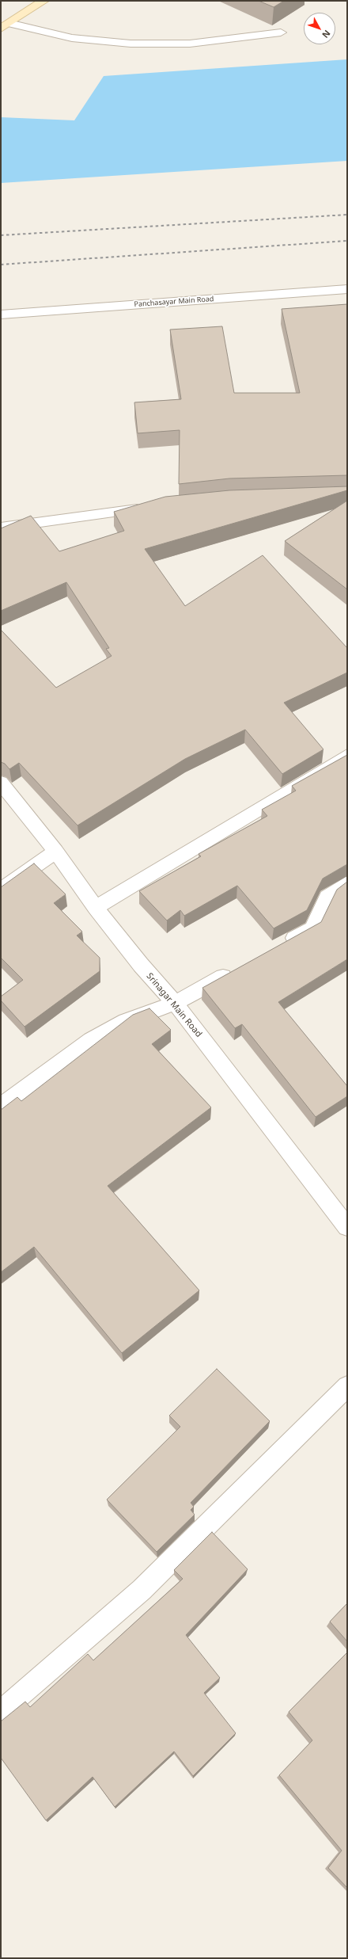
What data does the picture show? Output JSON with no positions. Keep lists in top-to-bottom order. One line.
{"streets":{"street":["Panchasayar Main Road","Srinagar Main Road"]},"north":"bottom right"}
